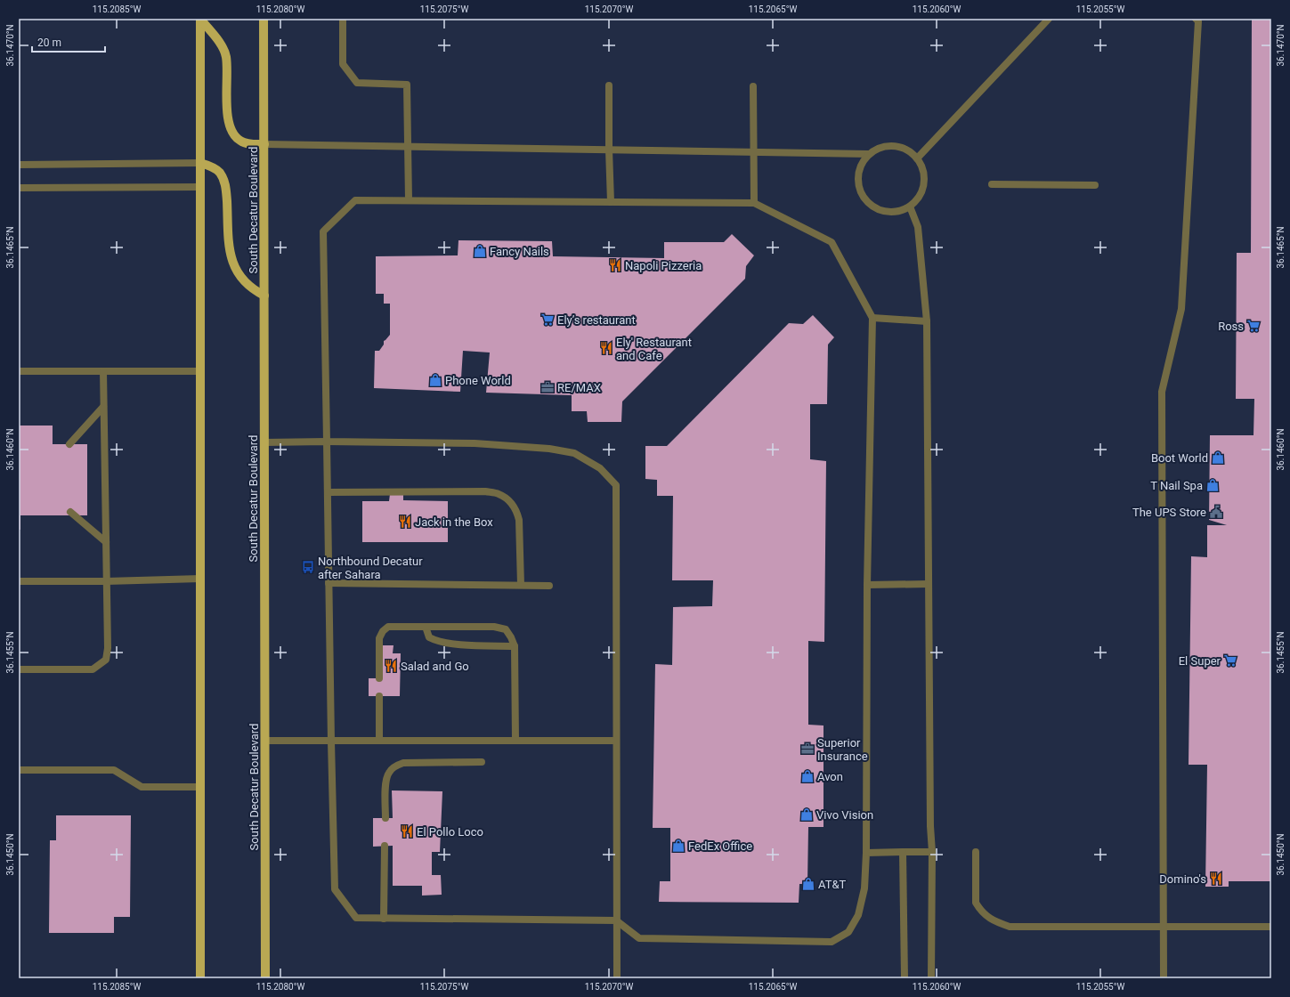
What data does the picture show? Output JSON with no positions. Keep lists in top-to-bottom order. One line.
{"streets":{"main road":["South Decatur Boulevard"]},"places":{"shop":["Fancy Nails","Phone World","Boot World","T Nail Spa","Avon","Vivo Vision","FedEx Office","AT&T"],"restaurant":["Napoli Pizzeria","Ely' Restaurant and Cafe","Jack in the Box","Salad and Go","El Pollo Loco","Domino's"],"supermarket":["Ely’s restaurant","Ross","El Super"],"office":["RE/MAX","Superior Insurance"],"public building":["The UPS Store"],"bus stop":["Northbound Decatur after Sahara"]},"scale_bar":"20 m","coordinates":["115.2085°W","115.2080°W","115.2075°W","115.2070°W","115.2065°W","115.2060°W","115.2055°W","36.1470°N","36.1465°N","36.1460°N","36.1455°N","36.1450°N"]}
